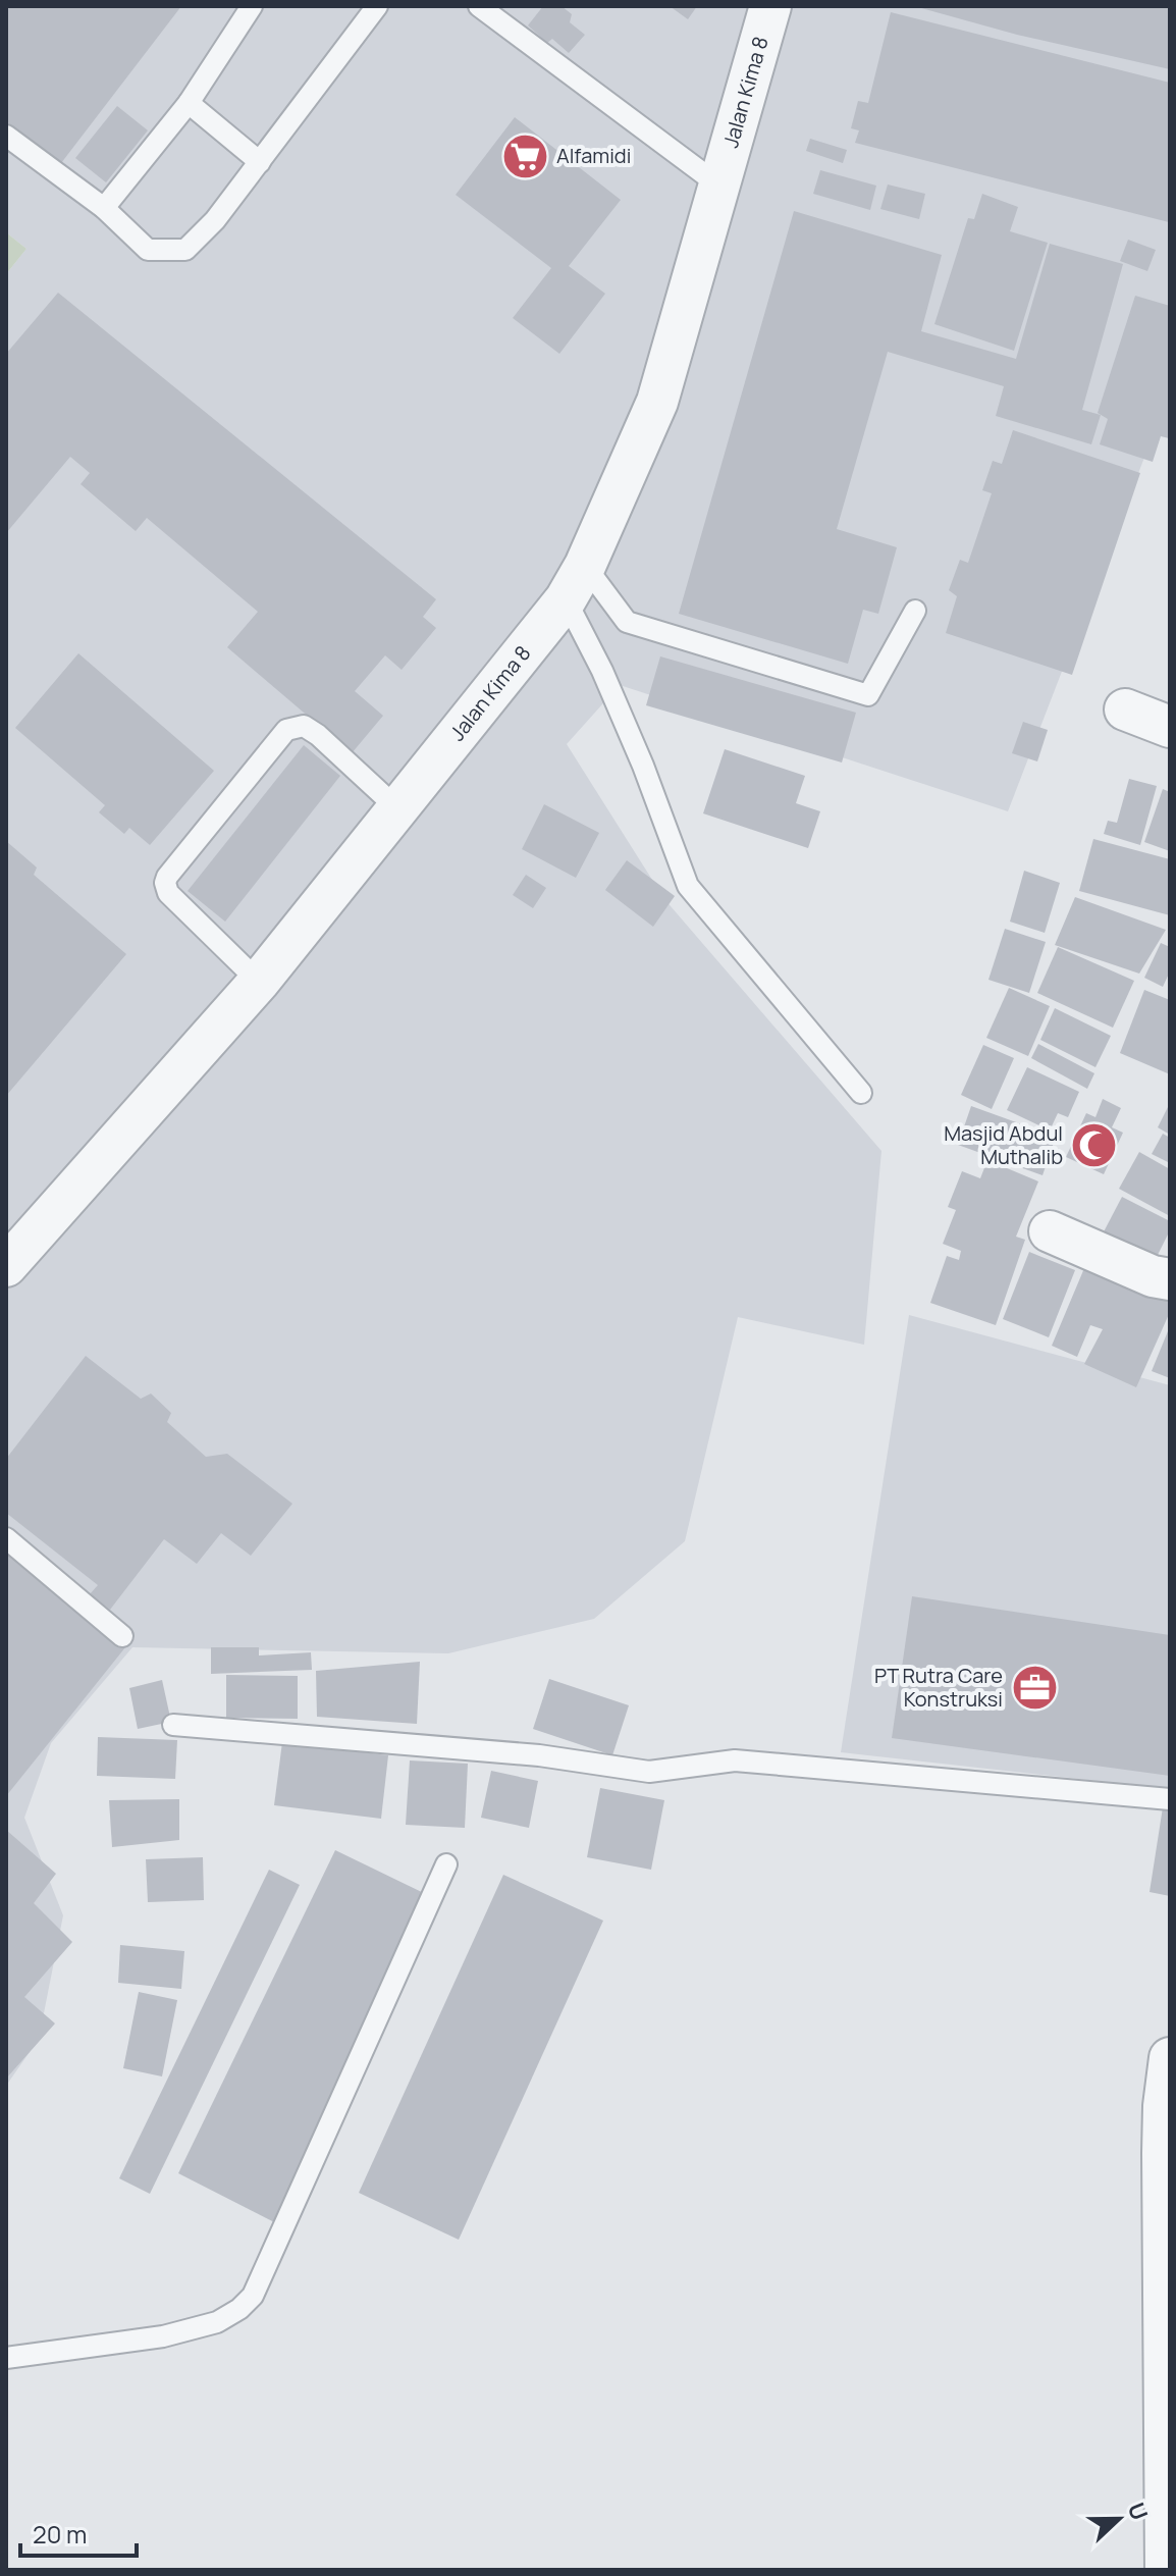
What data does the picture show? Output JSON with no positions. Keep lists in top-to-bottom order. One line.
{"streets":{"street":["Jalan Kima 8"]},"places":{"supermarket":["Alfamidi"],"mosque":["Masjid Abdul Muthalib"],"office":["PT Rutra Care Konstruksi"]},"scale_bar":"20 m","north":"right"}
